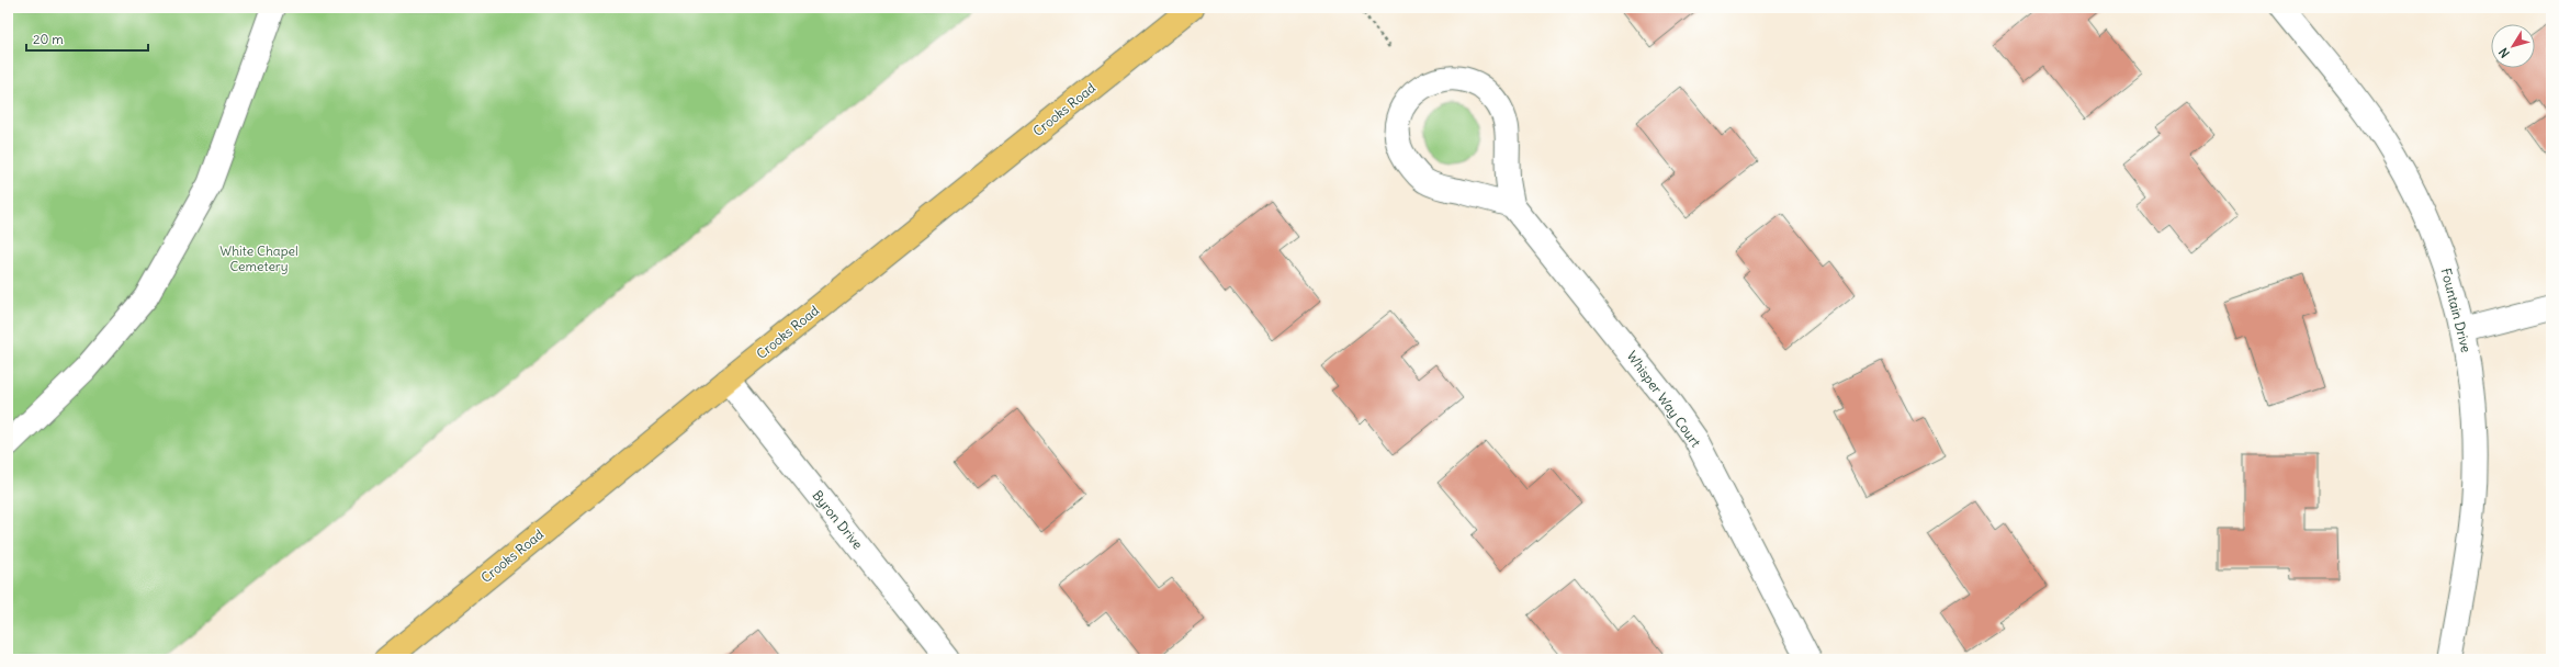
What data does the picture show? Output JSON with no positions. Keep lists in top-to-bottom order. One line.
{"streets":{"main road":["Crooks Road"],"street":["Fountain Drive","Whisper Way Court","Byron Drive"]},"crossings":[["Crooks Road","Byron Drive"]],"parks":["White Chapel Cemetery"],"scale_bar":"20 m","north":"bottom left"}
